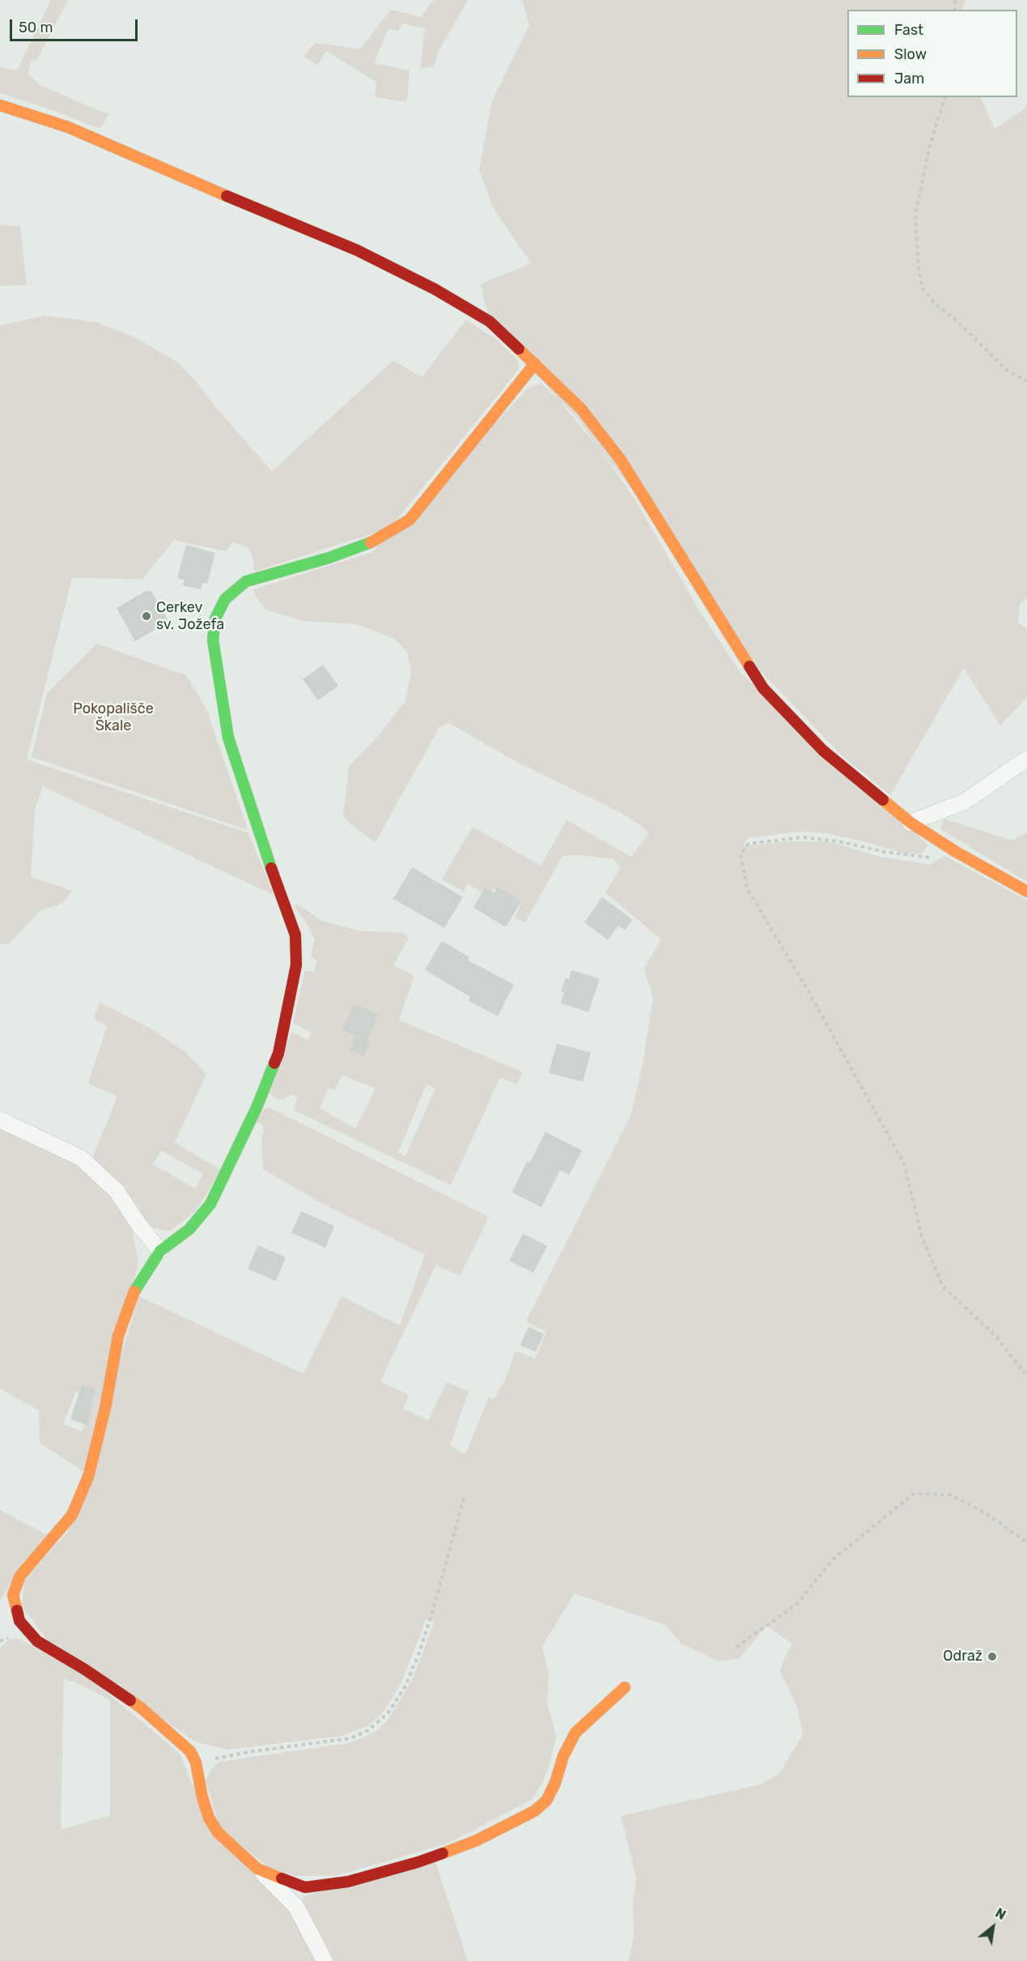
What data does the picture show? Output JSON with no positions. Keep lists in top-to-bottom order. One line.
{"parks":["Pokopališče Škale"],"places":["Cerkev sv. Jožefa","Odraž"],"legend":["Fast","Slow","Jam"],"scale_bar":"50 m","north":"top right"}
